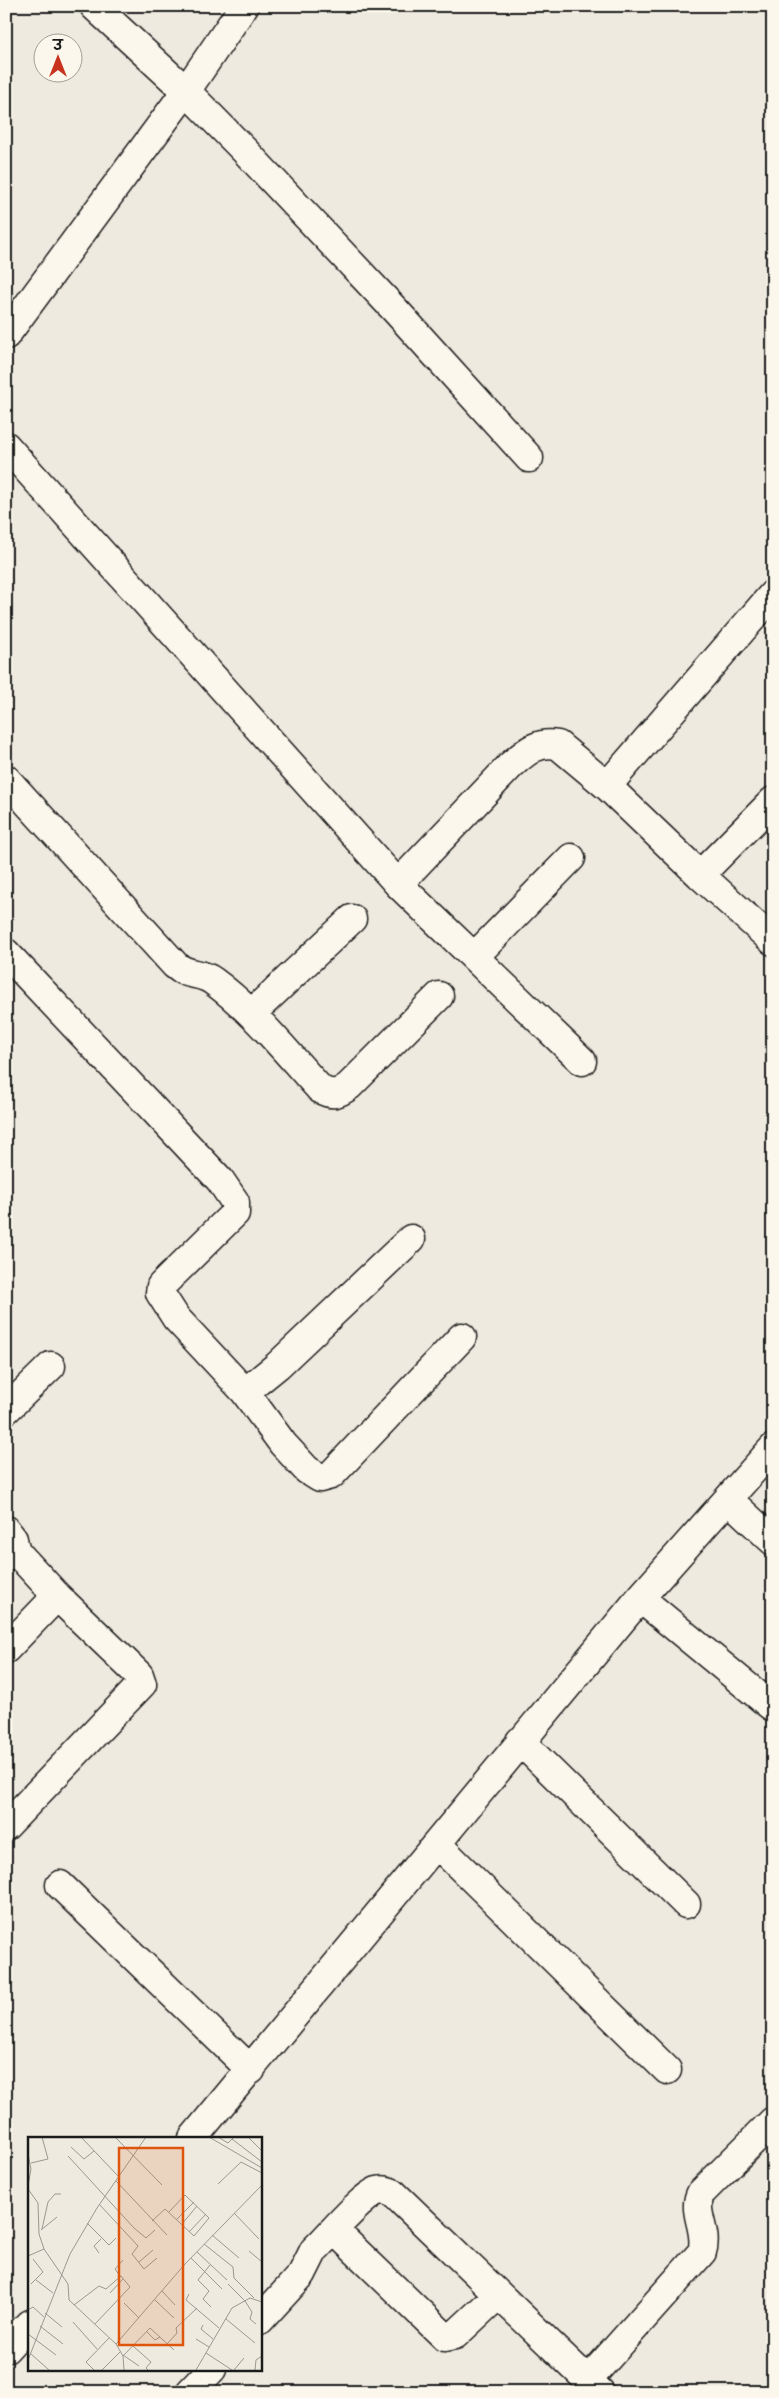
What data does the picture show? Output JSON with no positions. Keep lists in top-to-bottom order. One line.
{"north":"top"}
